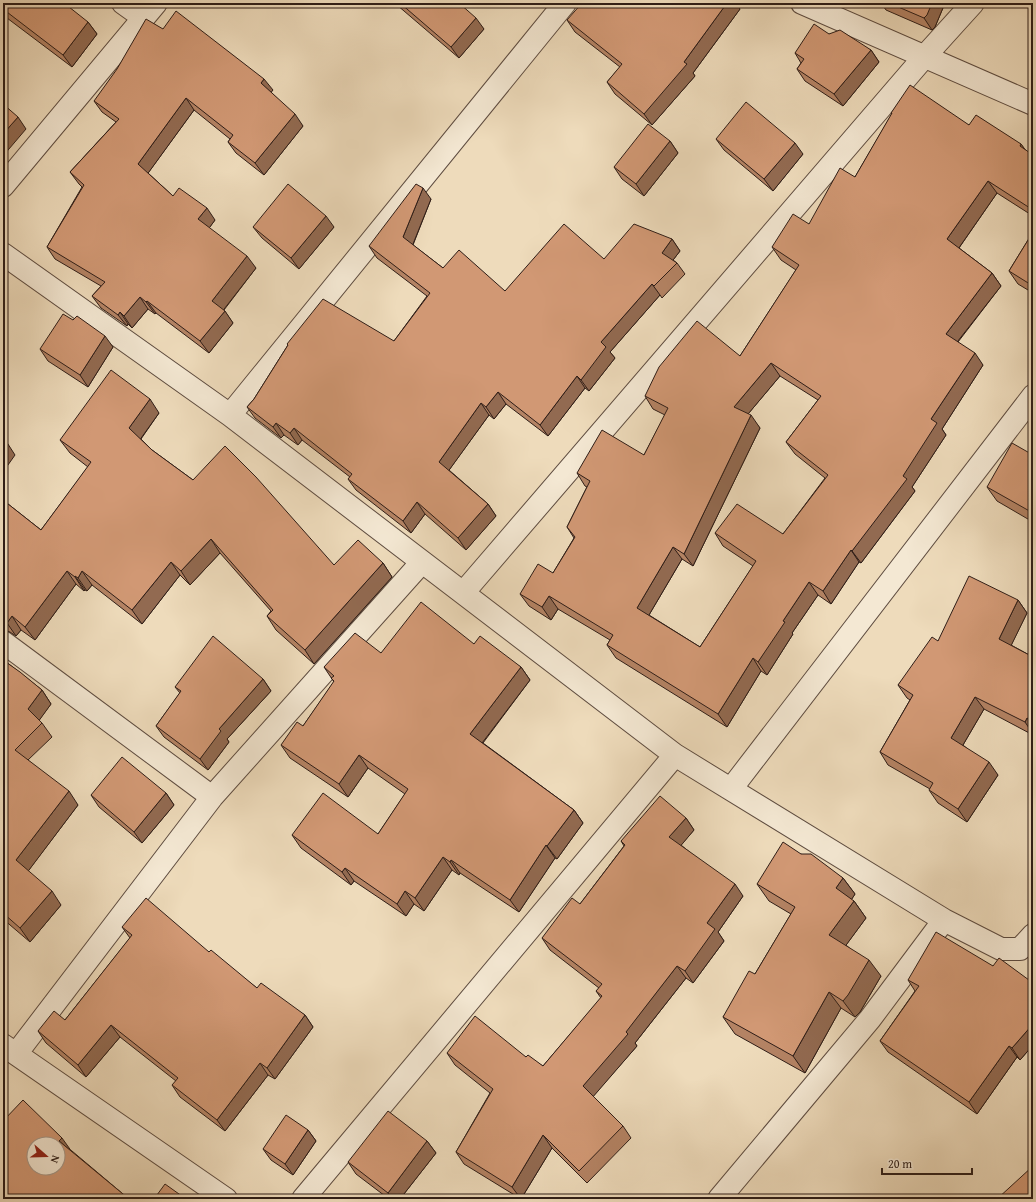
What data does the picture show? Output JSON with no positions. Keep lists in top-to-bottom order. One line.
{"scale_bar":"20 m","north":"right"}
